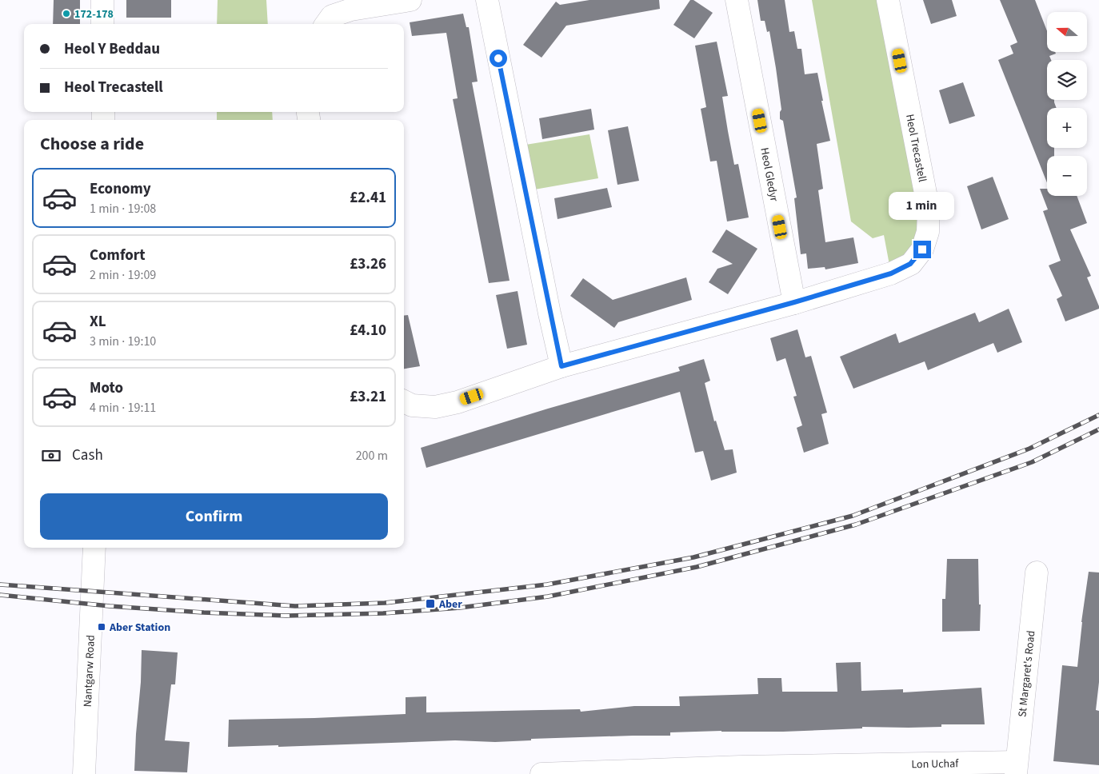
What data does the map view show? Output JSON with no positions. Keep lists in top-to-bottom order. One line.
{"streets":{"street":["Heol Trecastell","Heol Gledyr","Nantgarw Road","St Margaret's Road","Lon Uchaf"]},"crossings":[["Heol Trecastell","Heol Gledyr"],["St Margaret's Road","Lon Uchaf"]],"places":{"other":["172-178"],"transit":["Aber","Aber Station"]},"north":"left","page":{"map_buttons":["+","−"],"banner":["Heol Y Beddau","Heol Trecastell"],"heading":"Choose a ride","list":[{"name":"Economy","note":"1 min · 19:08","value":"£2.41"},{"name":"Comfort","note":"2 min · 19:09","value":"£3.26"},{"name":"XL","note":"3 min · 19:10","value":"£4.10"},{"name":"Moto","note":"4 min · 19:11","value":"£3.21"}],"bubble":"1 min","pay":["Cash","200 m"],"buttons":"Confirm"}}
